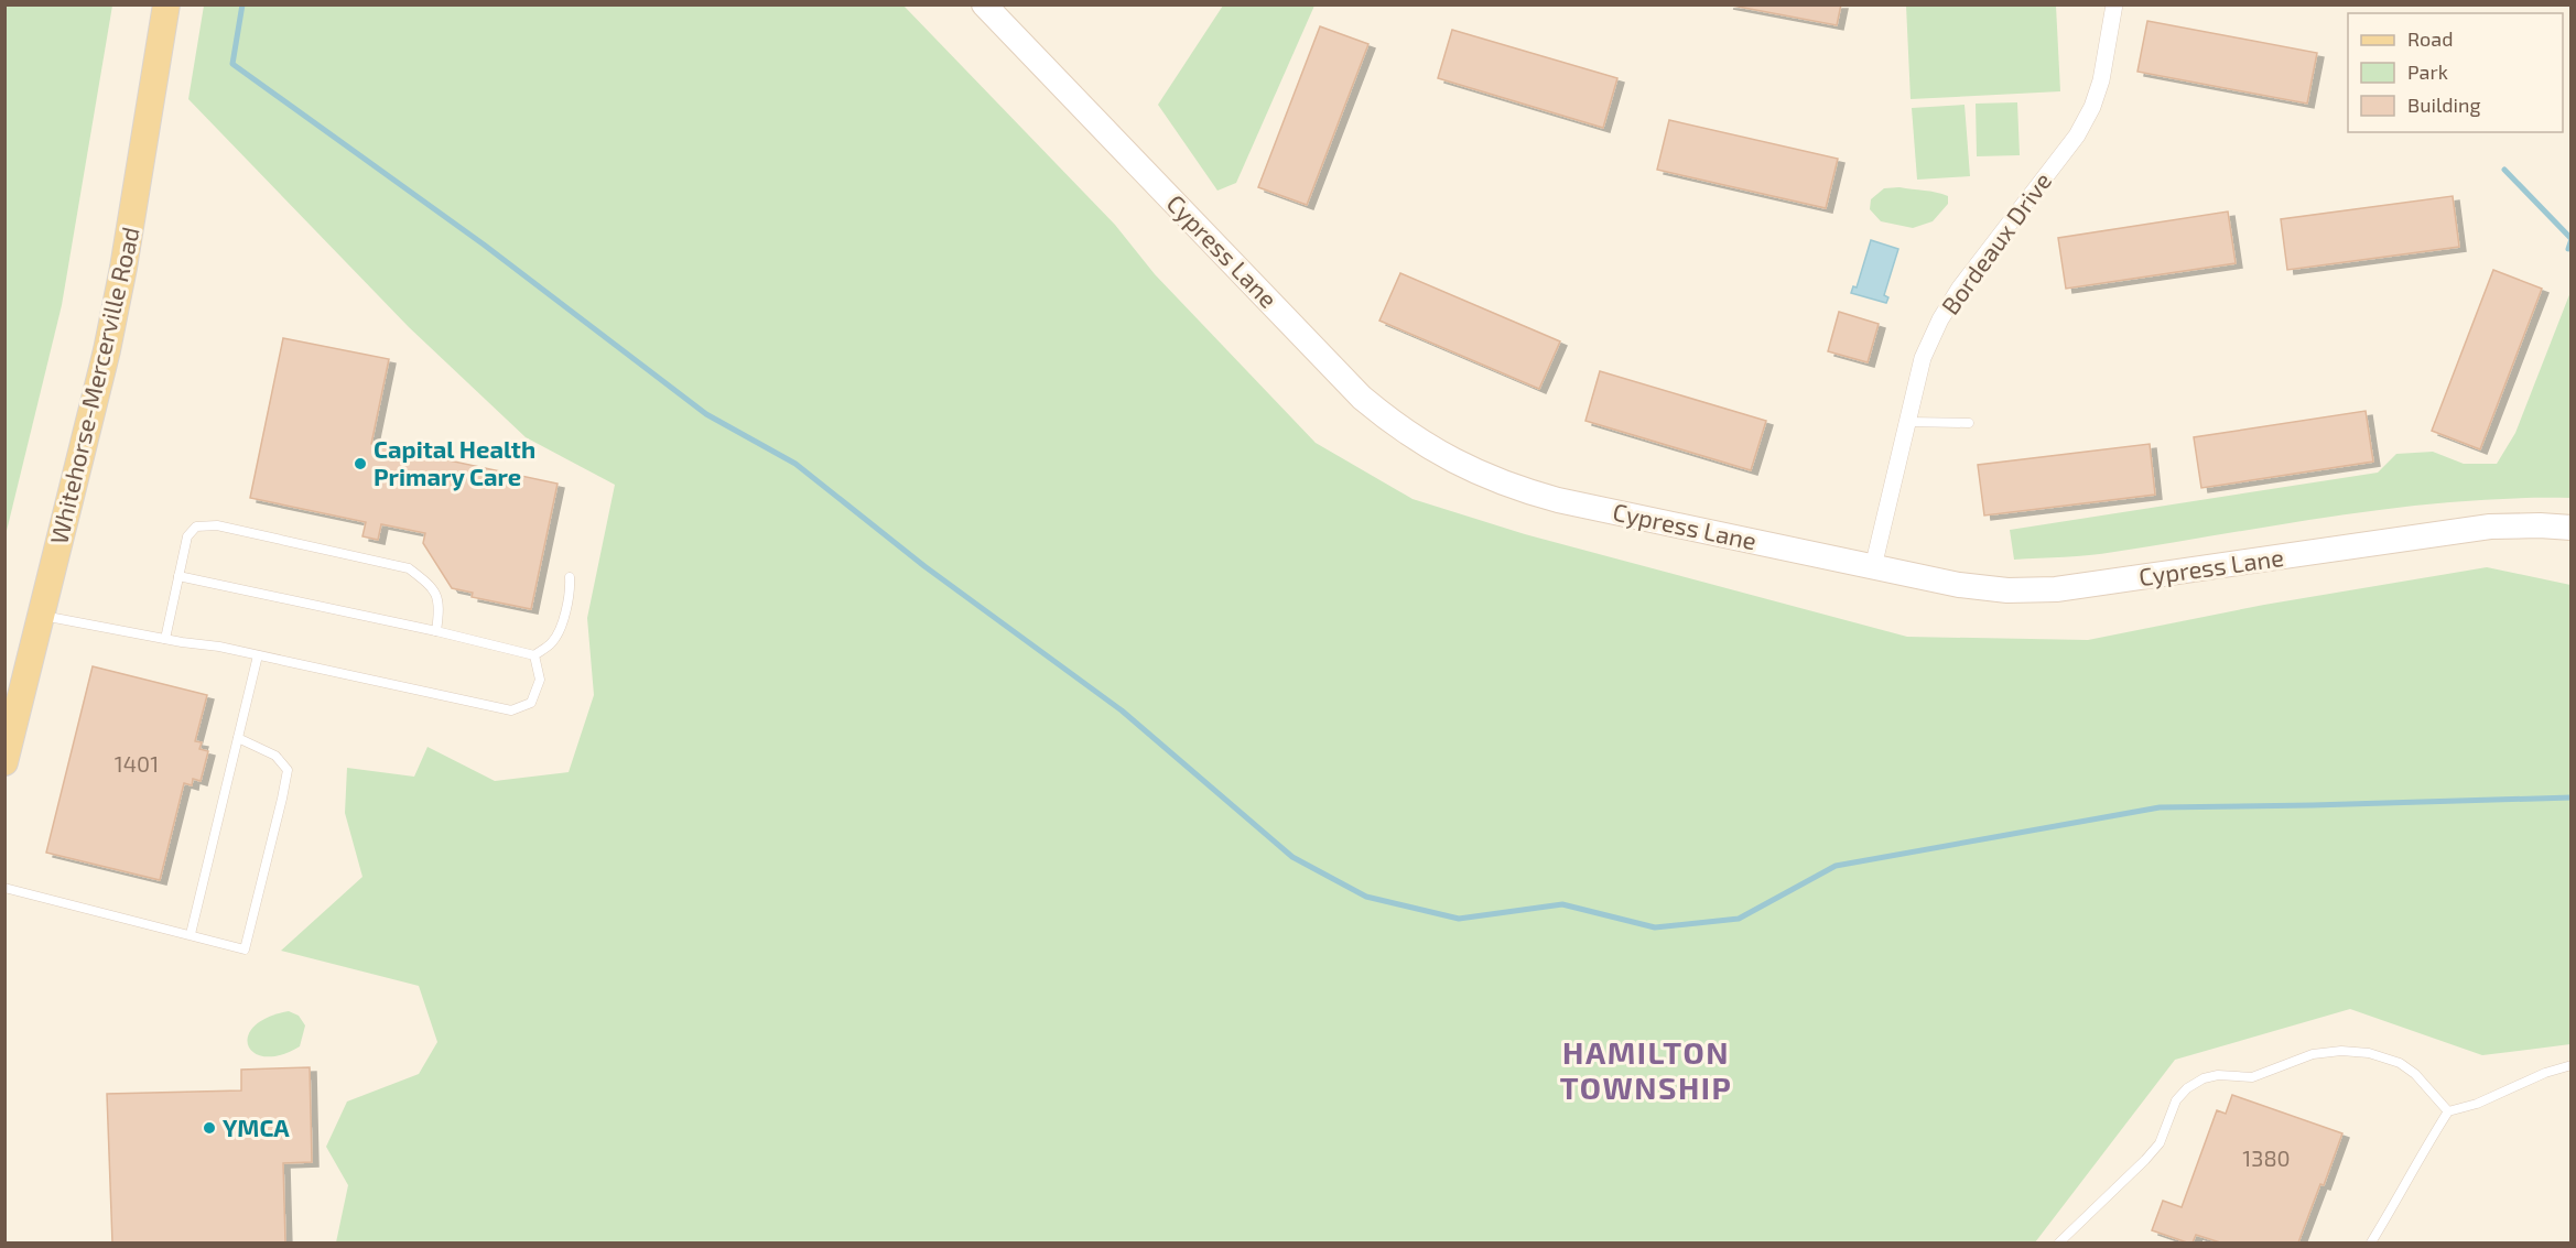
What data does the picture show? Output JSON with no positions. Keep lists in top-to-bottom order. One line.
{"streets":{"main road":["Whitehorse-Mercerville Road"],"street":["Bordeaux Drive","Cypress Lane"]},"crossings":[["Bordeaux Drive","Cypress Lane"]],"districts":["HAMILTON TOWNSHIP"],"places":["Capital Health Primary Care","YMCA"],"house_numbers":["1401","1380"],"legend":["Road","Park","Building"]}
